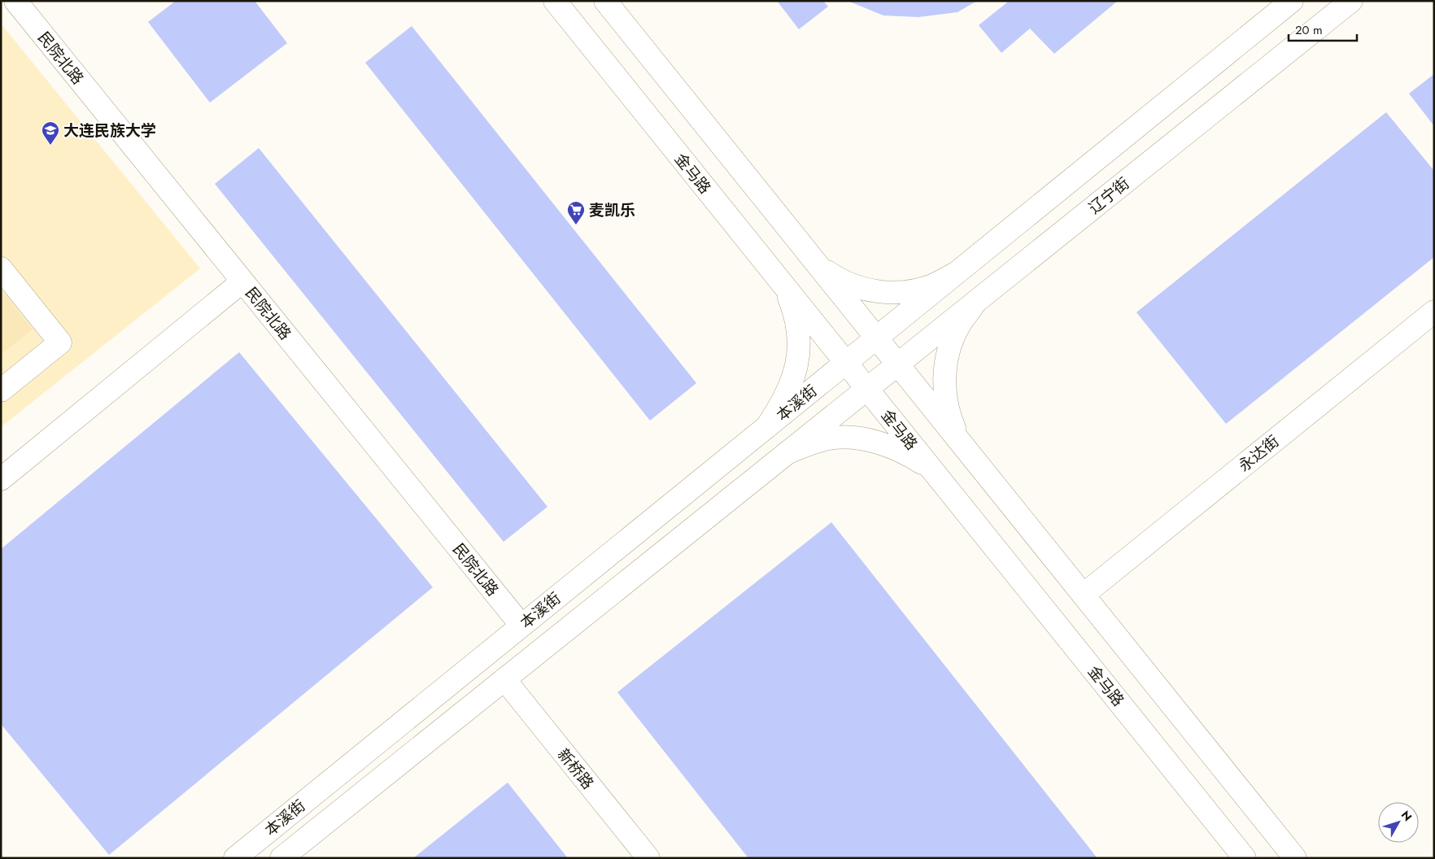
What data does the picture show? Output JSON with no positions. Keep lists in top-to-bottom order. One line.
{"streets":{"street":["民院北路","金马路","辽宁街","本溪街","永达街","新桥路"]},"crossings":[["民院北路","本溪街"],["金马路","辽宁街"],["金马路","本溪街"],["辽宁街","本溪街"],["本溪街","新桥路"]],"places":{"school or university":["大连民族大学"],"supermarket":["麦凯乐"]},"scale_bar":"20 m","north":"top right"}
